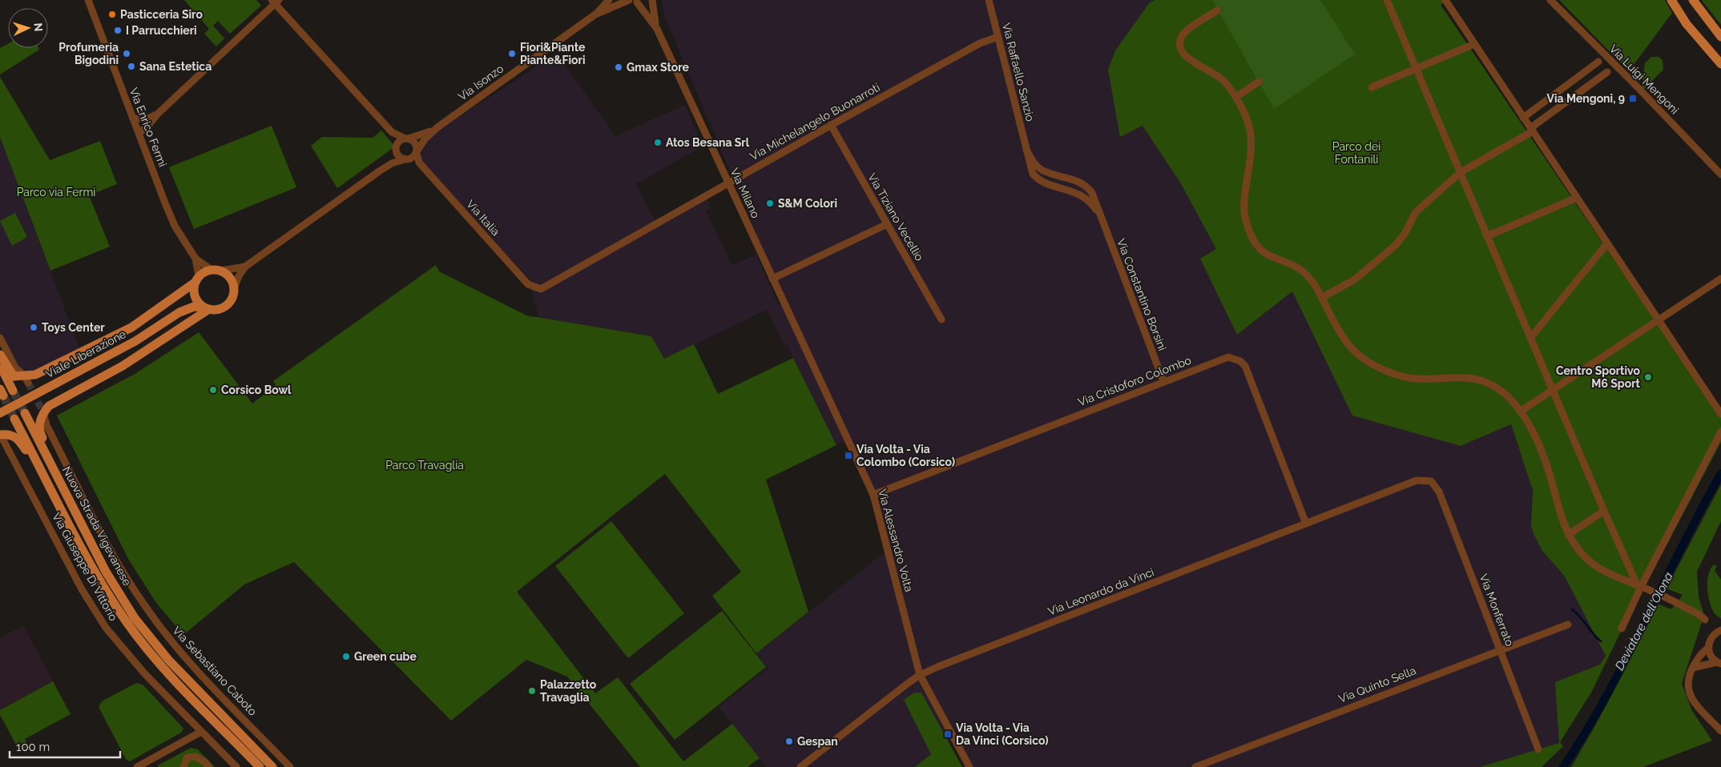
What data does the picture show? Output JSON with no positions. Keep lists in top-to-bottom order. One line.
{"streets":{"main road":["Viale Liberazione","Nuova Strada Vigevanese"],"street":["Via Raffaello Sanzio","Via Luigi Mengoni","Via Isonzo","Via Michelangelo Buonarroti","Via Enrico Fermi","Via Milano","Via Tiziano Vecellio","Via Italia","Via Constantino Borsini","Via Cristoforo Colombo","Via Alessandro Volta","Via Giuseppe Di Vittorio","Via Leonardo da Vinci","Via Monferrato","Via Sebastiano Caboto","Via Quinto Sella"]},"crossings":[["Via Raffaello Sanzio","Via Michelangelo Buonarroti"],["Via Raffaello Sanzio","Via Constantino Borsini"],["Via Isonzo","Via Italia"],["Via Michelangelo Buonarroti","Via Milano"],["Via Michelangelo Buonarroti","Via Tiziano Vecellio"],["Via Michelangelo Buonarroti","Via Italia"],["Via Enrico Fermi","Viale Liberazione"],["Via Milano","Via Alessandro Volta"],["Via Constantino Borsini","Via Cristoforo Colombo"],["Via Cristoforo Colombo","Via Alessandro Volta"],["Via Cristoforo Colombo","Via Leonardo da Vinci"],["Via Alessandro Volta","Via Leonardo da Vinci"],["Via Leonardo da Vinci","Via Monferrato"],["Via Monferrato","Via Quinto Sella"]],"water":["Deviatore dell'Olona"],"parks":["Parco dei Fontanili","Parco via Fermi","Parco Travaglia"],"places":{"other":["Pasticceria Siro","I Parrucchieri","Profumeria Bigodini","Fiori&Piante Piante&Fiori","Sana Estetica","Gmax Store","Atos Besana Srl","S&M Colori","Toys Center","Centro Sportivo M6 Sport","Corsico Bowl","Green cube","Palazzetto Travaglia","Gespan"],"transit":["Via Mengoni, 9","Via Volta - Via Colombo (Corsico)","Via Volta - Via Da Vinci (Corsico)"]},"scale_bar":"100 m","north":"right"}
